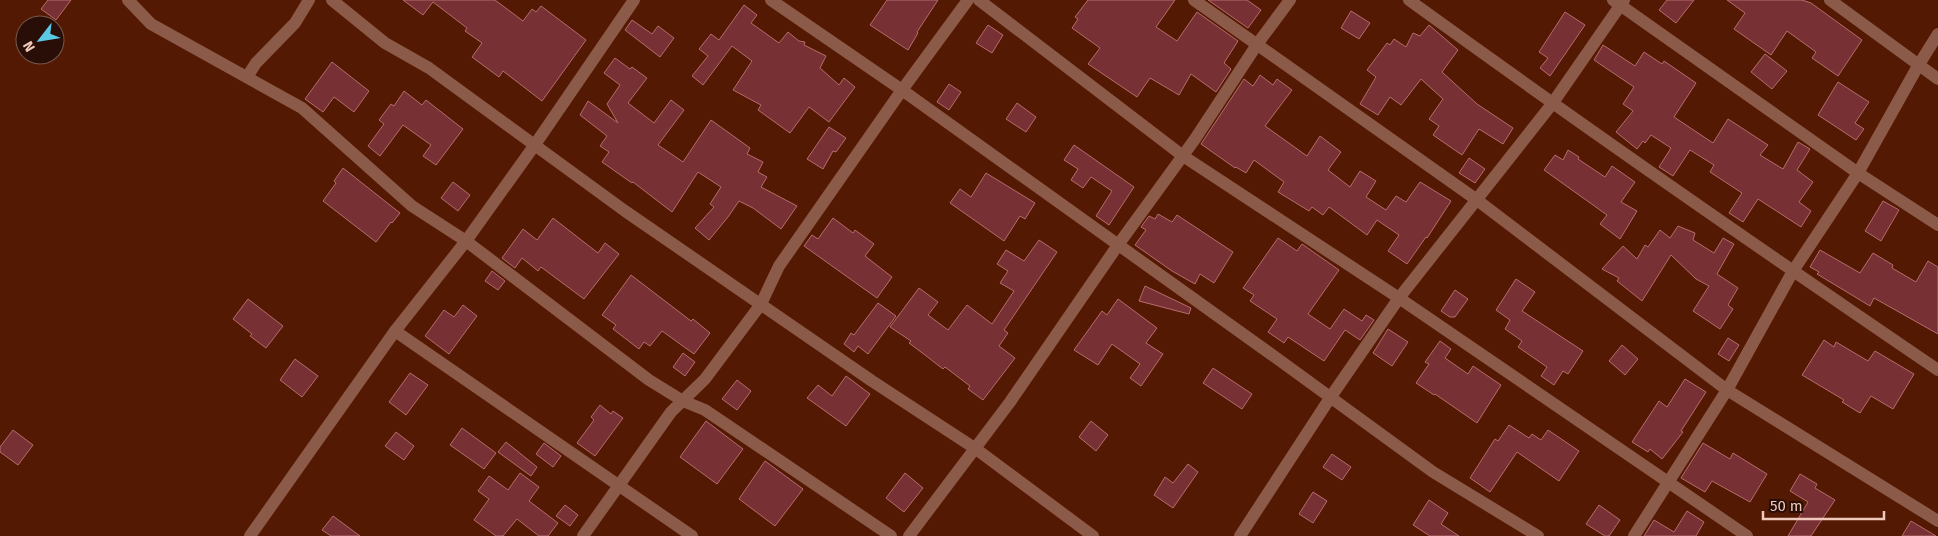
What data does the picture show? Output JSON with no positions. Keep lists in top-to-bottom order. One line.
{"scale_bar":"50 m","north":"bottom left"}
